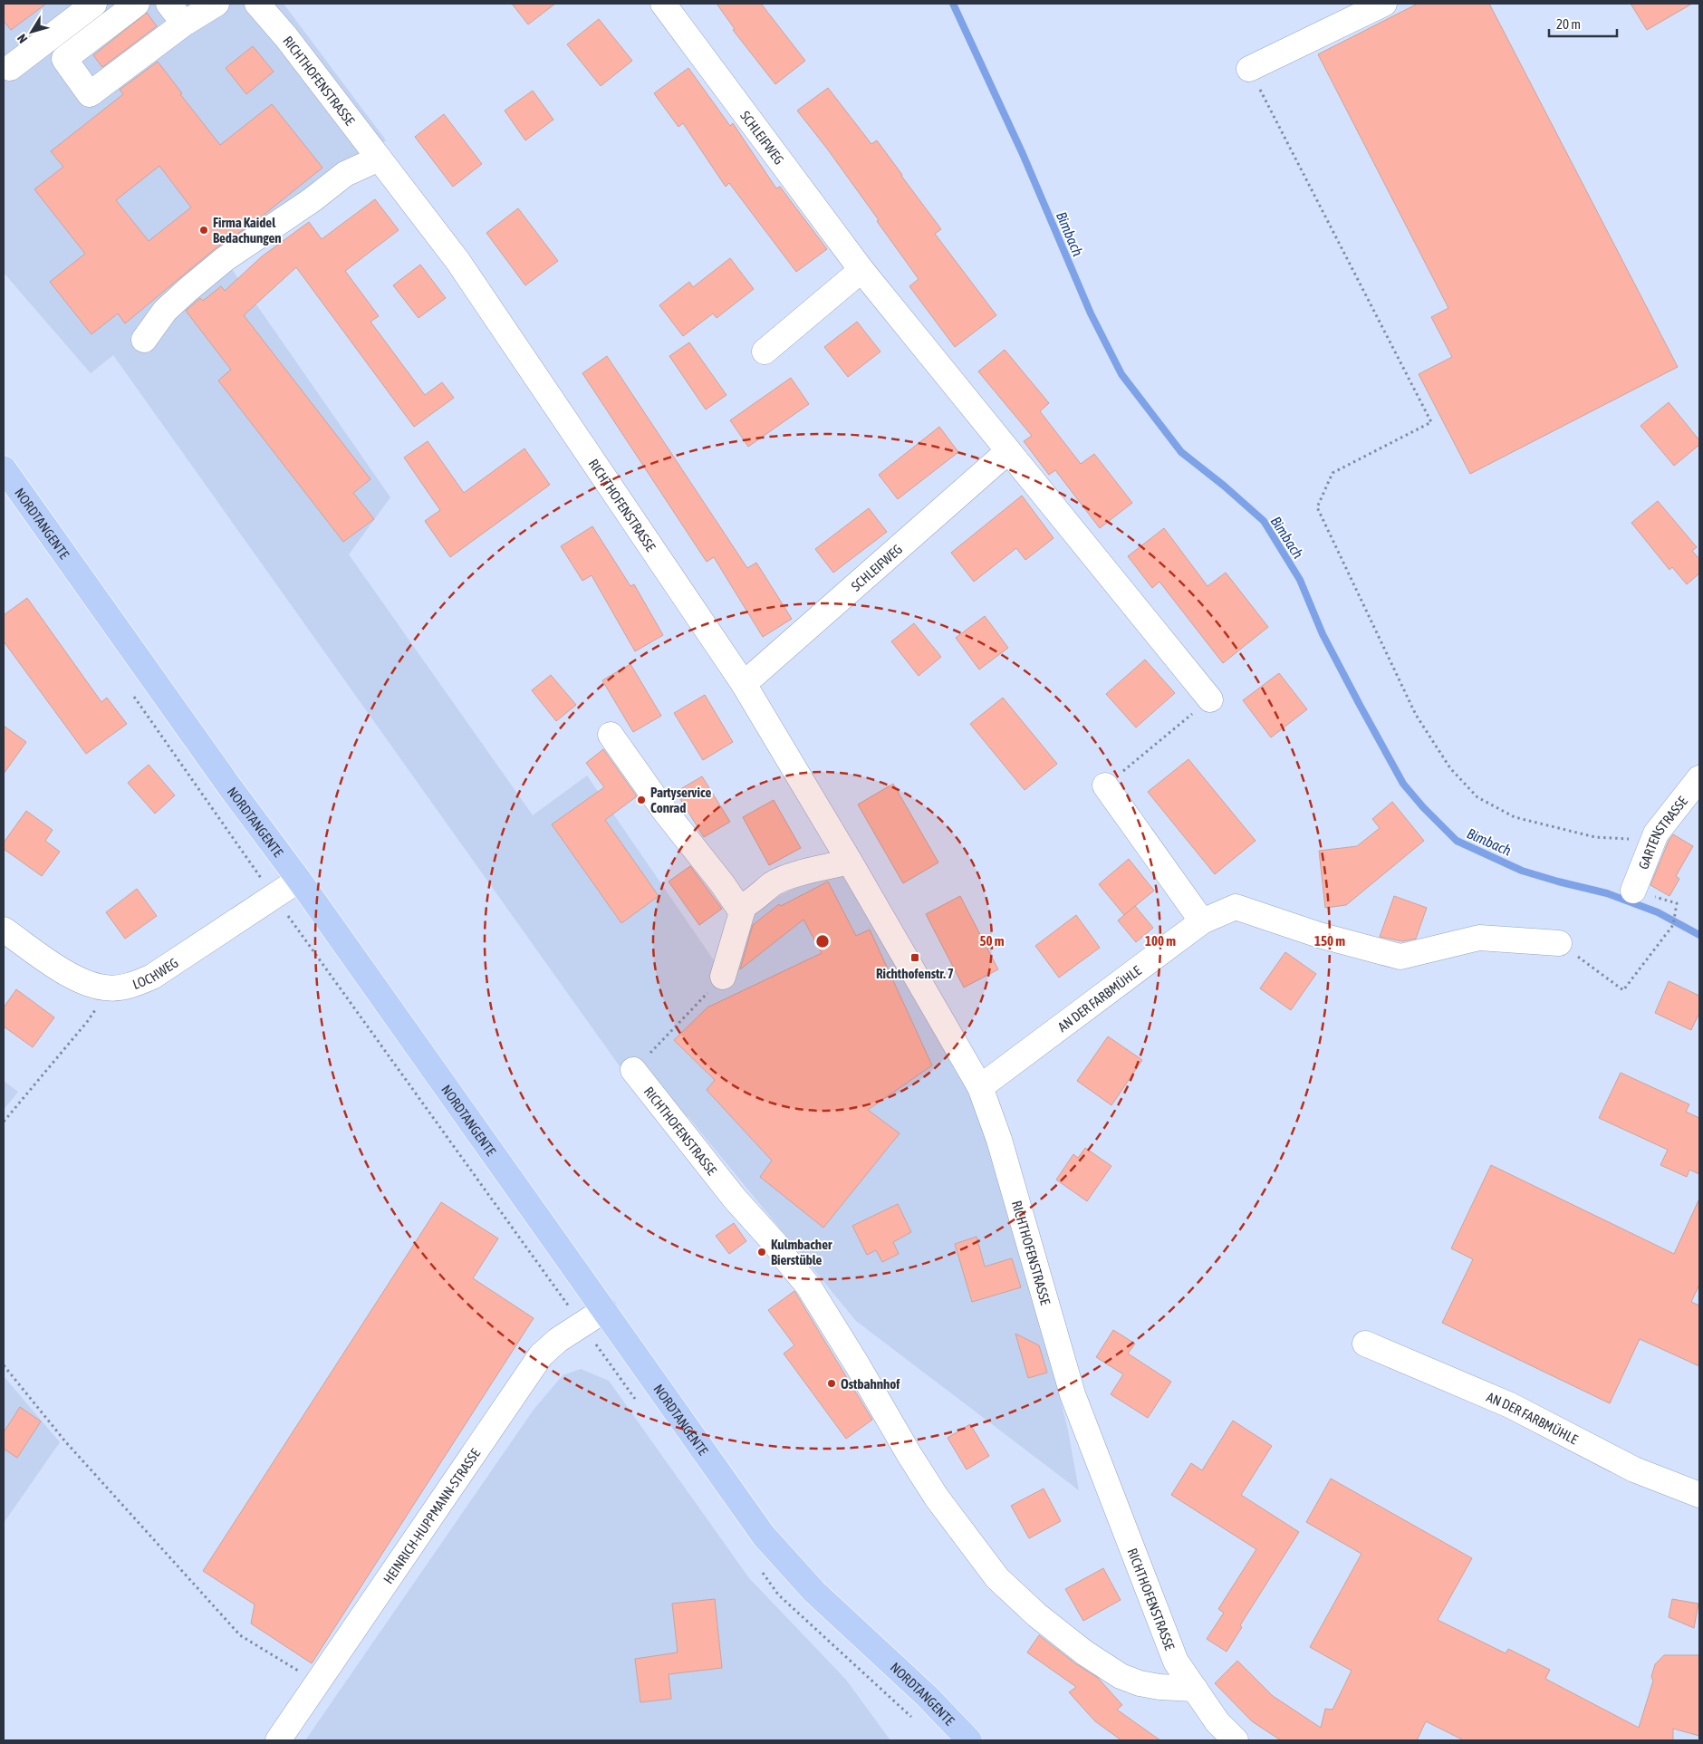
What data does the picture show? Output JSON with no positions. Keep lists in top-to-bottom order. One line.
{"streets":{"main road":["NORDTANGENTE"],"street":["RICHTHOFENSTRASSE","SCHLEIFWEG","GARTENSTRASSE","LOCHWEG","AN DER FARBMÜHLE","HEINRICH-HUPPMANN-STRASSE"]},"crossings":[["RICHTHOFENSTRASSE","SCHLEIFWEG"],["RICHTHOFENSTRASSE","AN DER FARBMÜHLE"],["NORDTANGENTE","LOCHWEG"],["NORDTANGENTE","HEINRICH-HUPPMANN-STRASSE"]],"water":["Bimbach"],"places":{"other":["Firma Kaidel Bedachungen","Partyservice Conrad","Kulmbacher Bierstüble","Ostbahnhof"],"transit":["Richthofenstr. 7"]},"scale_bar":"20 m","north":"bottom left","rings":["50 m","100 m","150 m"]}
